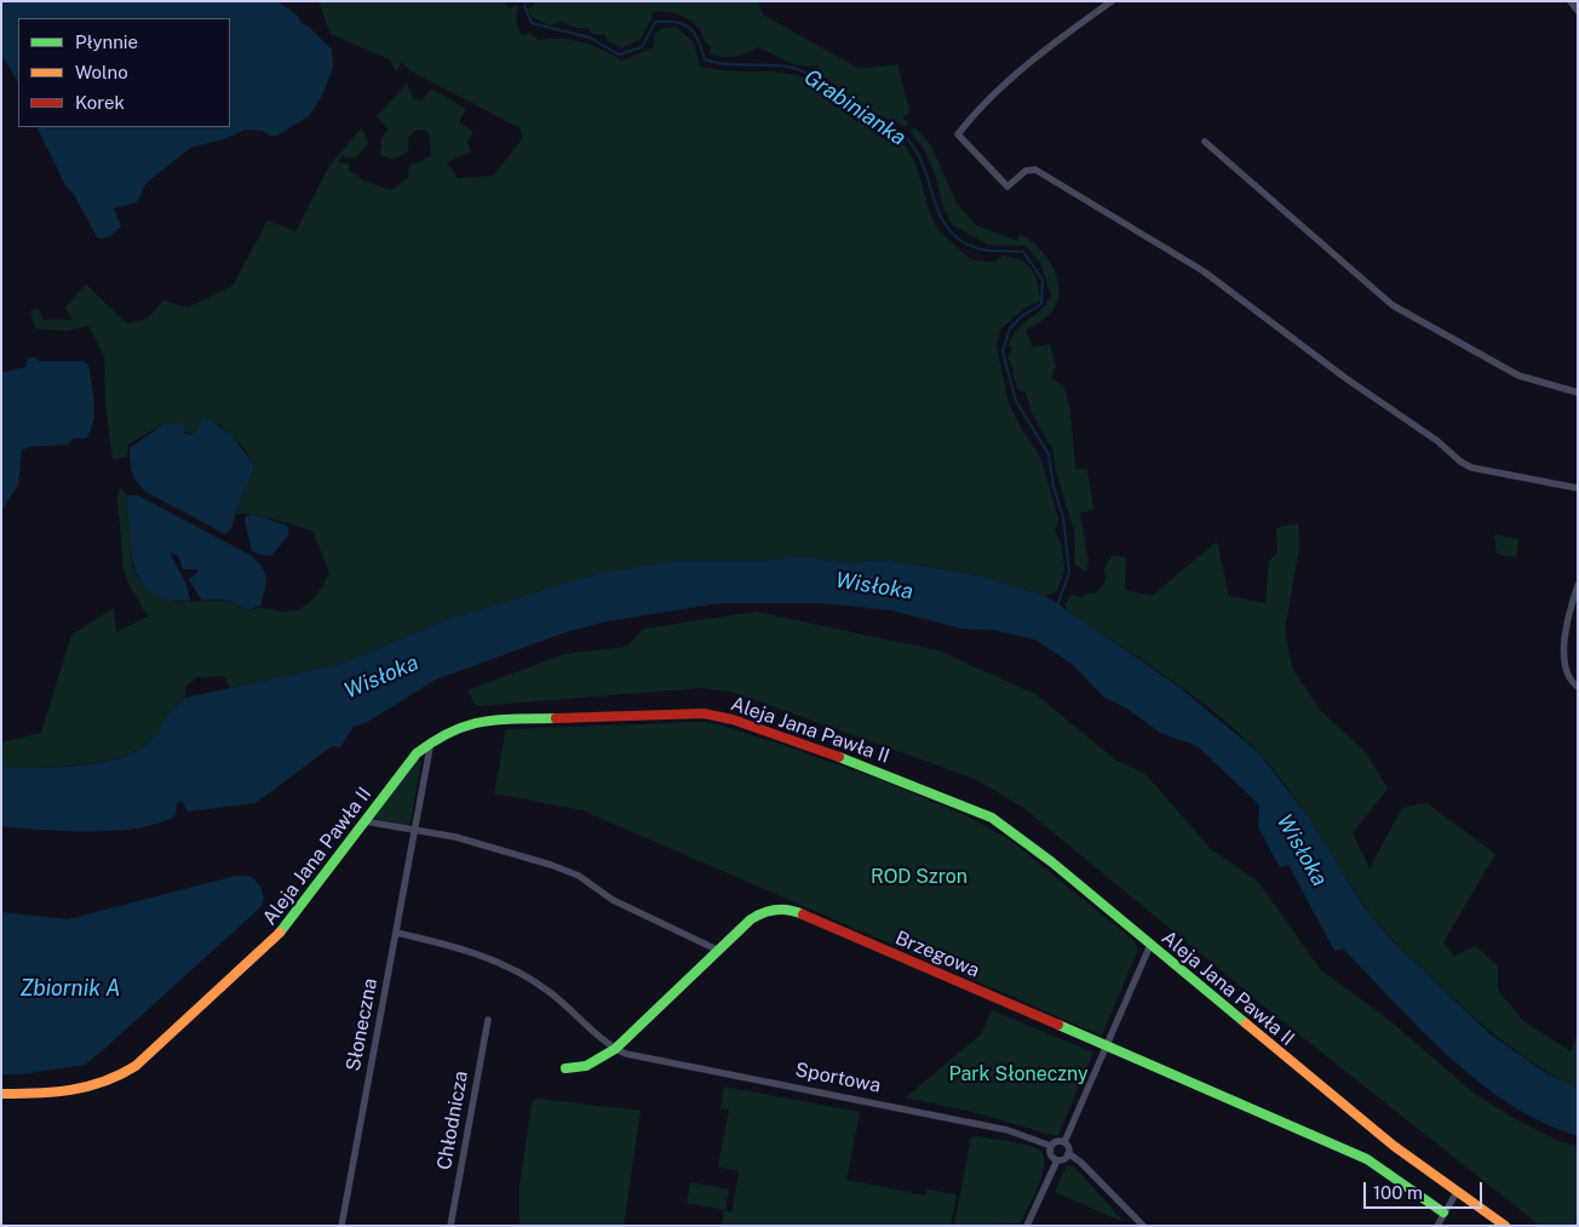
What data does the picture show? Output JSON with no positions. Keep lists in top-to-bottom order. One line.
{"streets":{"street":["Aleja Jana Pawła II","Brzegowa","Słoneczna","Sportowa","Chłodnicza"]},"crossings":[["Aleja Jana Pawła II","Słoneczna"],["Słoneczna","Sportowa"]],"water":["Grabinianka","Wisłoka","Zbiornik A"],"parks":["ROD Szron","Park Słoneczny"],"legend":["Płynnie","Wolno","Korek"],"scale_bar":"100 m"}
